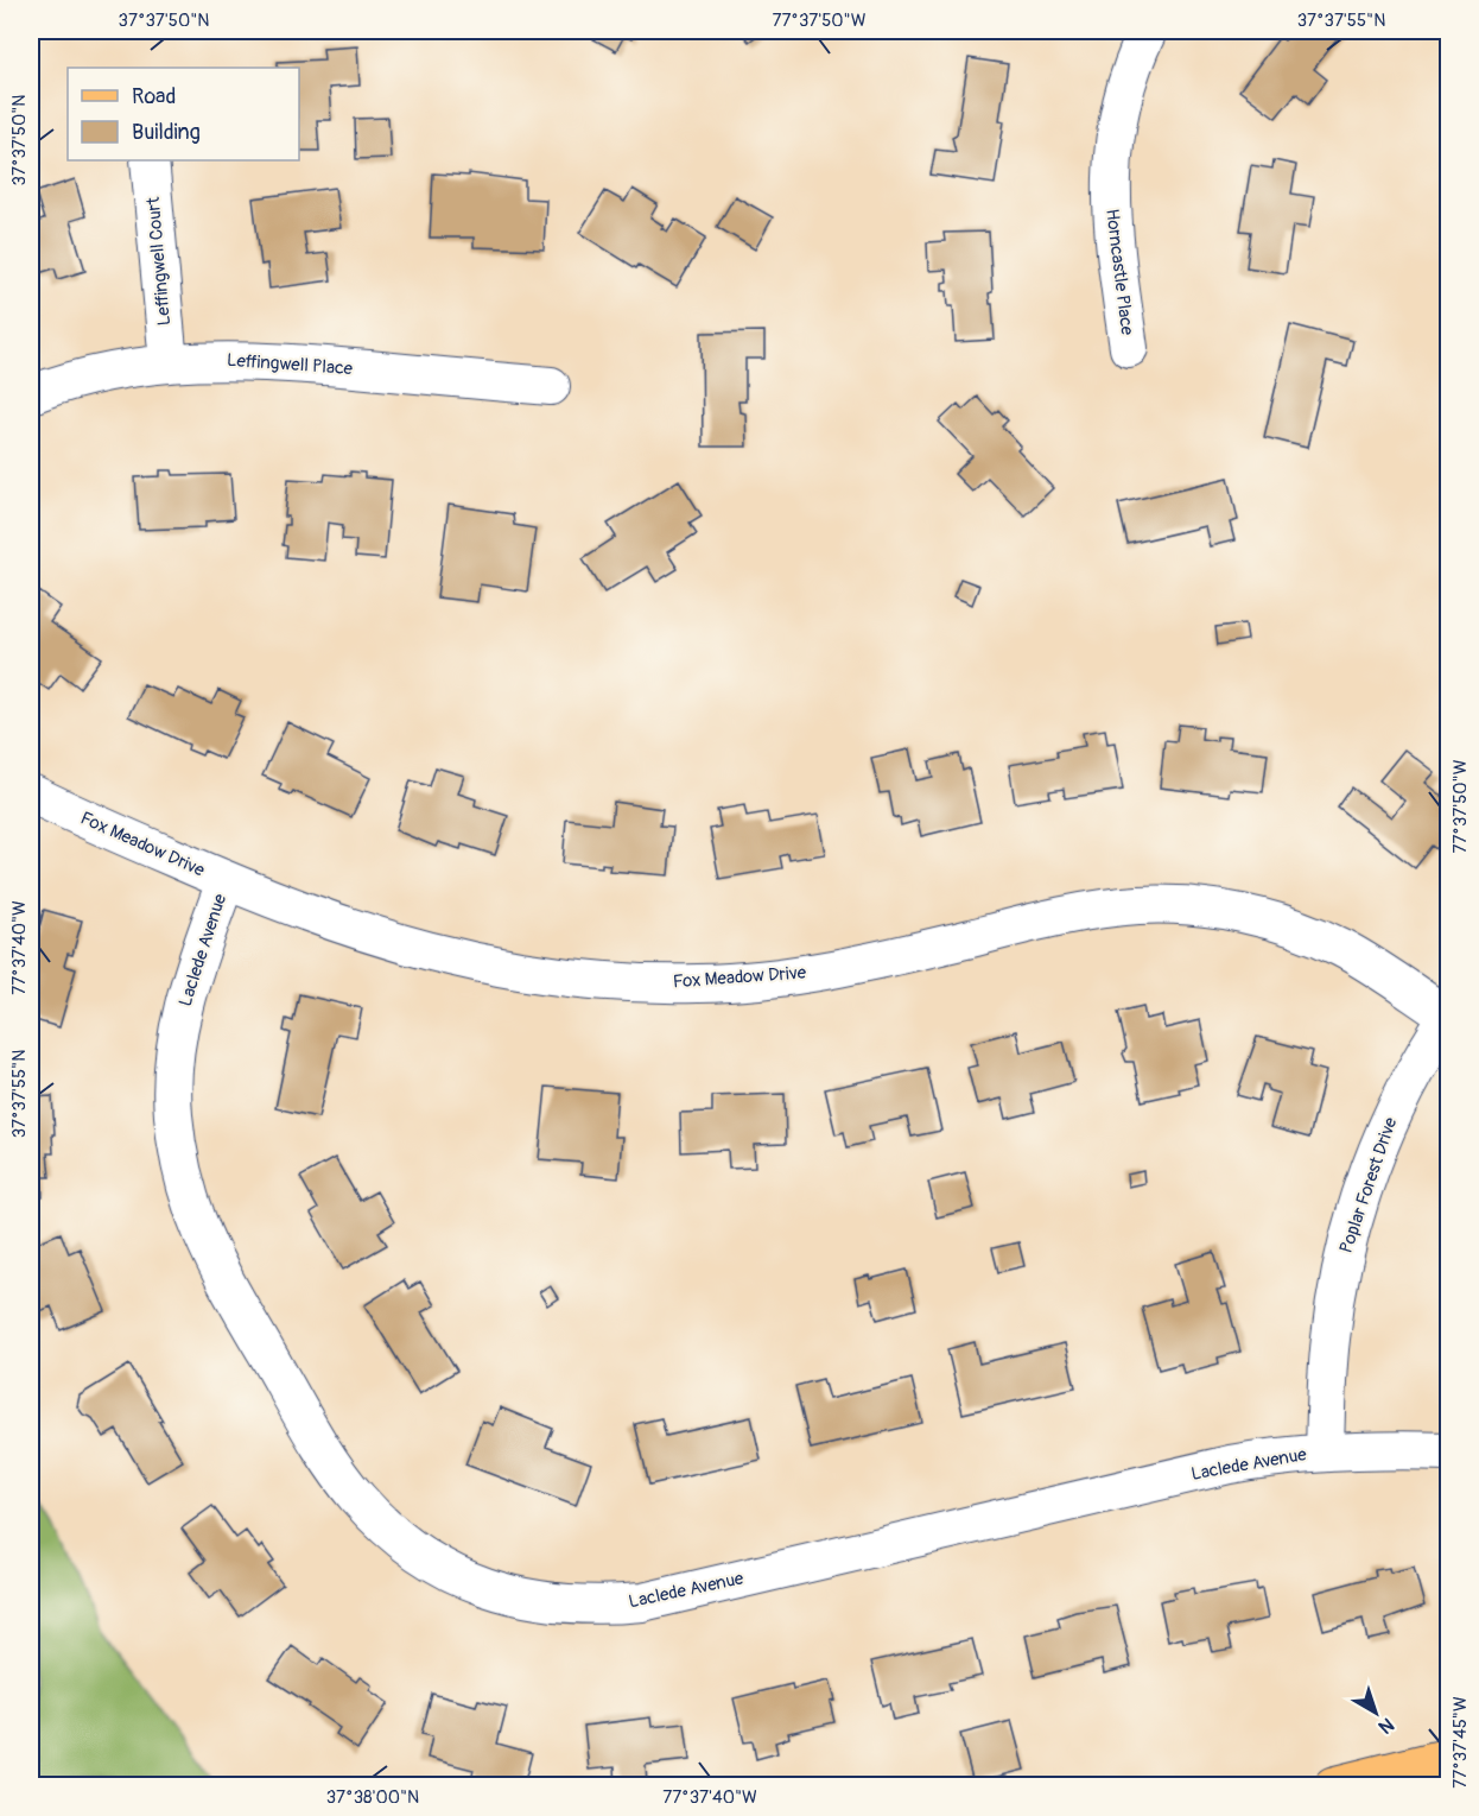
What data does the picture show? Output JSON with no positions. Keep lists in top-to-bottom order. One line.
{"streets":{"street":["Leffingwell Court","Horncastle Place","Leffingwell Place","Fox Meadow Drive","Laclede Avenue","Poplar Forest Drive"]},"crossings":[["Leffingwell Court","Leffingwell Place"],["Fox Meadow Drive","Laclede Avenue"],["Fox Meadow Drive","Poplar Forest Drive"],["Laclede Avenue","Poplar Forest Drive"]],"legend":["Road","Building"],"north":"bottom right","coordinates":["37°37'50\"N","77°37'50\"W","37°37'55\"N","77°37'40\"W","77°37'45\"W","37°38'00\"N"]}
